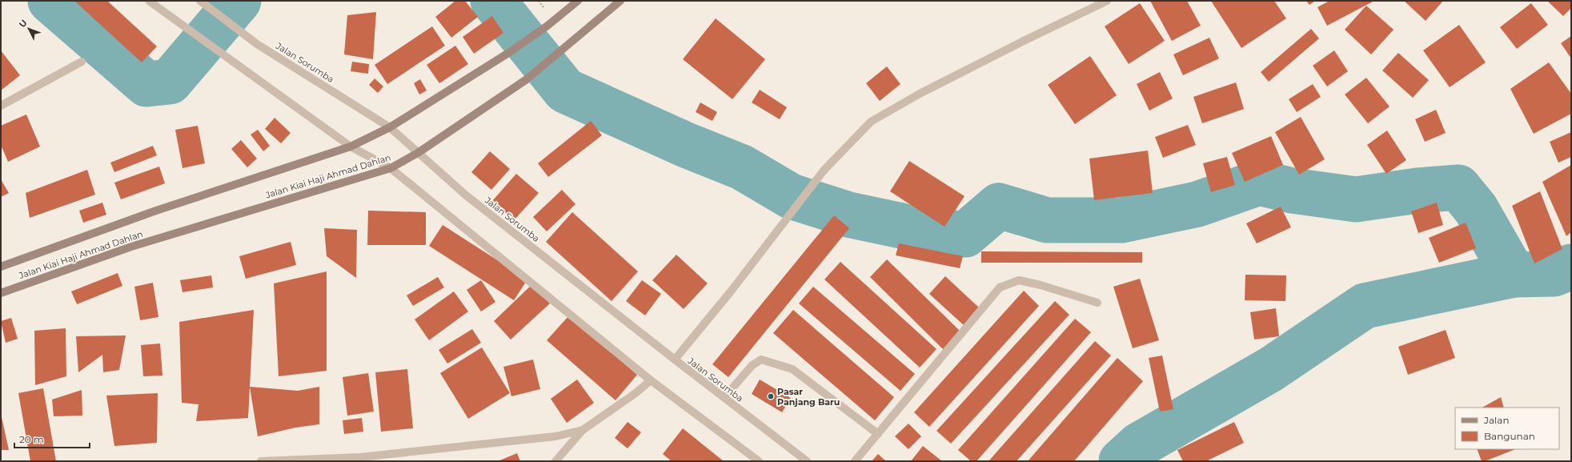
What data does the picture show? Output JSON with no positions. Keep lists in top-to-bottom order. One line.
{"streets":{"main road":["Jalan Kiai Haji Ahmad Dahlan"],"street":["Jalan Sorumba"]},"crossings":[["Jalan Sorumba","Jalan Kiai Haji Ahmad Dahlan"]],"places":["Pasar Panjang Baru"],"legend":["Jalan","Bangunan"],"scale_bar":"20 m","north":"top left"}
